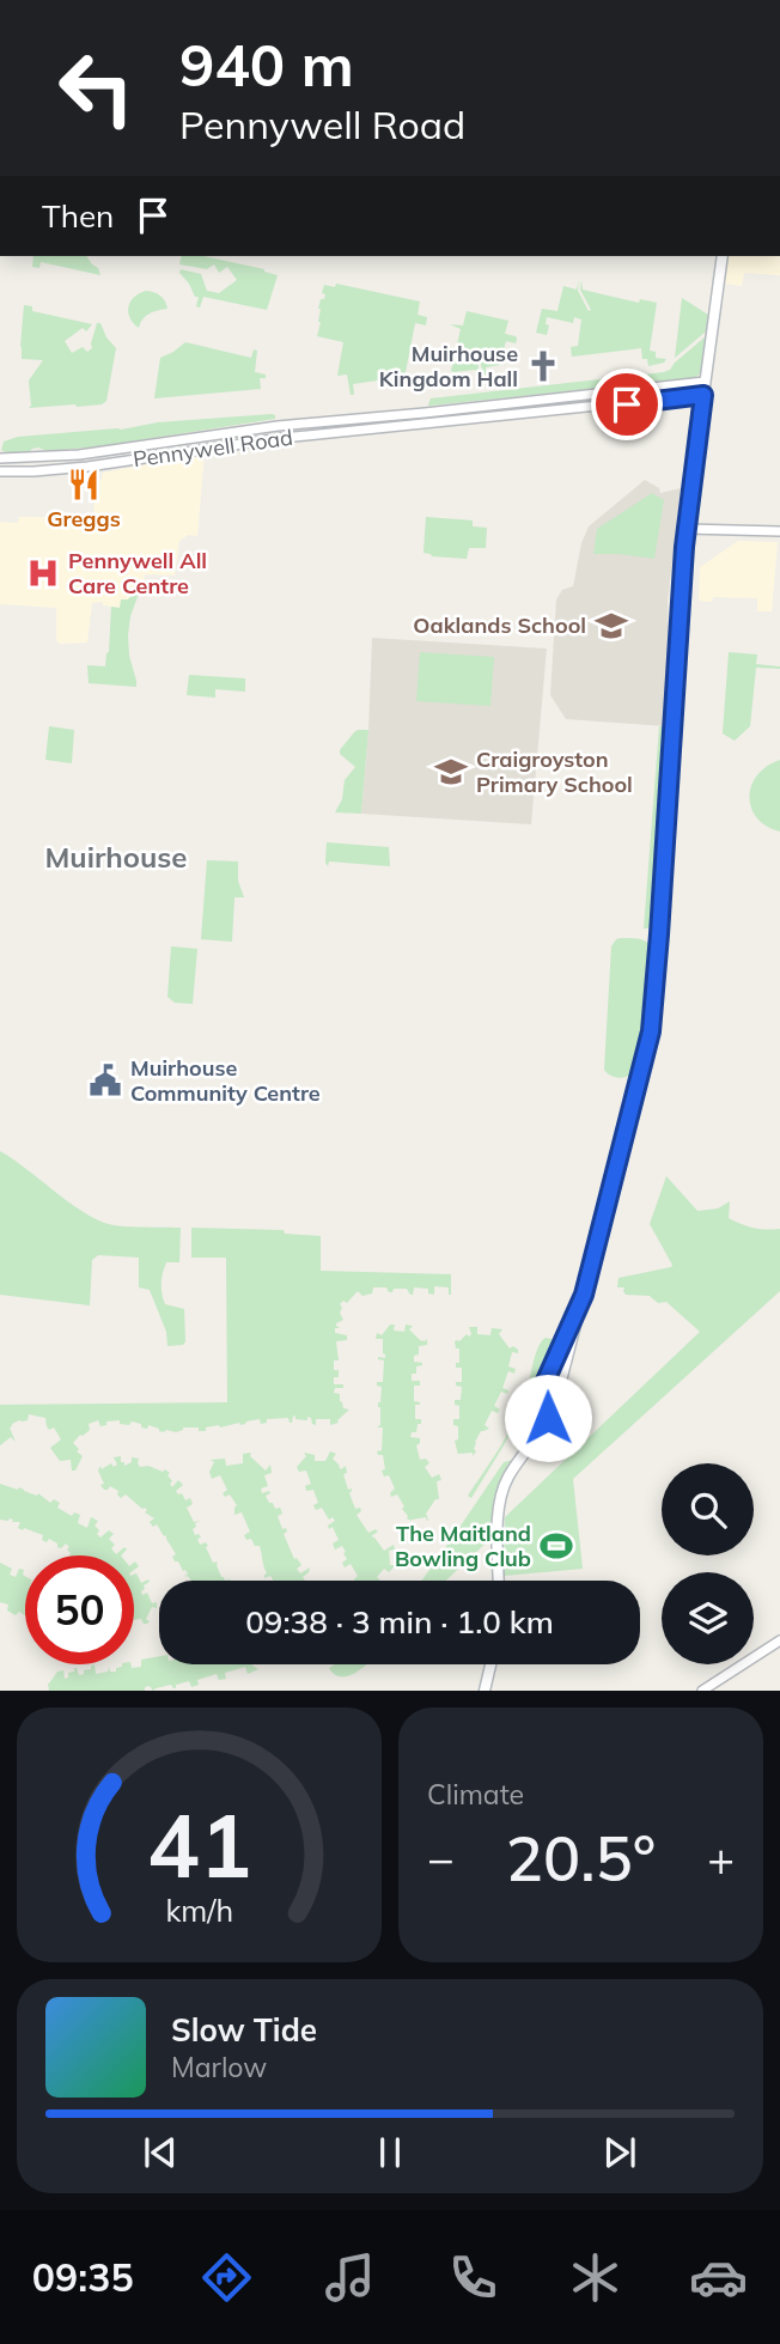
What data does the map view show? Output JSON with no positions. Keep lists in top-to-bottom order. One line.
{"streets":{"street":["Pennywell Road"]},"districts":["Muirhouse"],"places":{"church":["Muirhouse Kingdom Hall"],"restaurant":["Greggs"],"hospital":["Pennywell All Care Centre"],"school or university":["Oaklands School","Craigroyston Primary School"],"public building":["Muirhouse Community Centre"],"sports":["The Maitland Bowling Club"]},"page":{"turn":["940 m","Pennywell Road"],"then":"Then","limit":"50","trip":"09:38 · 3 min · 1.0 km","tile":"Climate","heat":["−","20.5°","+"],"song":["Slow Tide","Marlow"],"tabs":"09:35","gauge":["41","km/h"]}}
